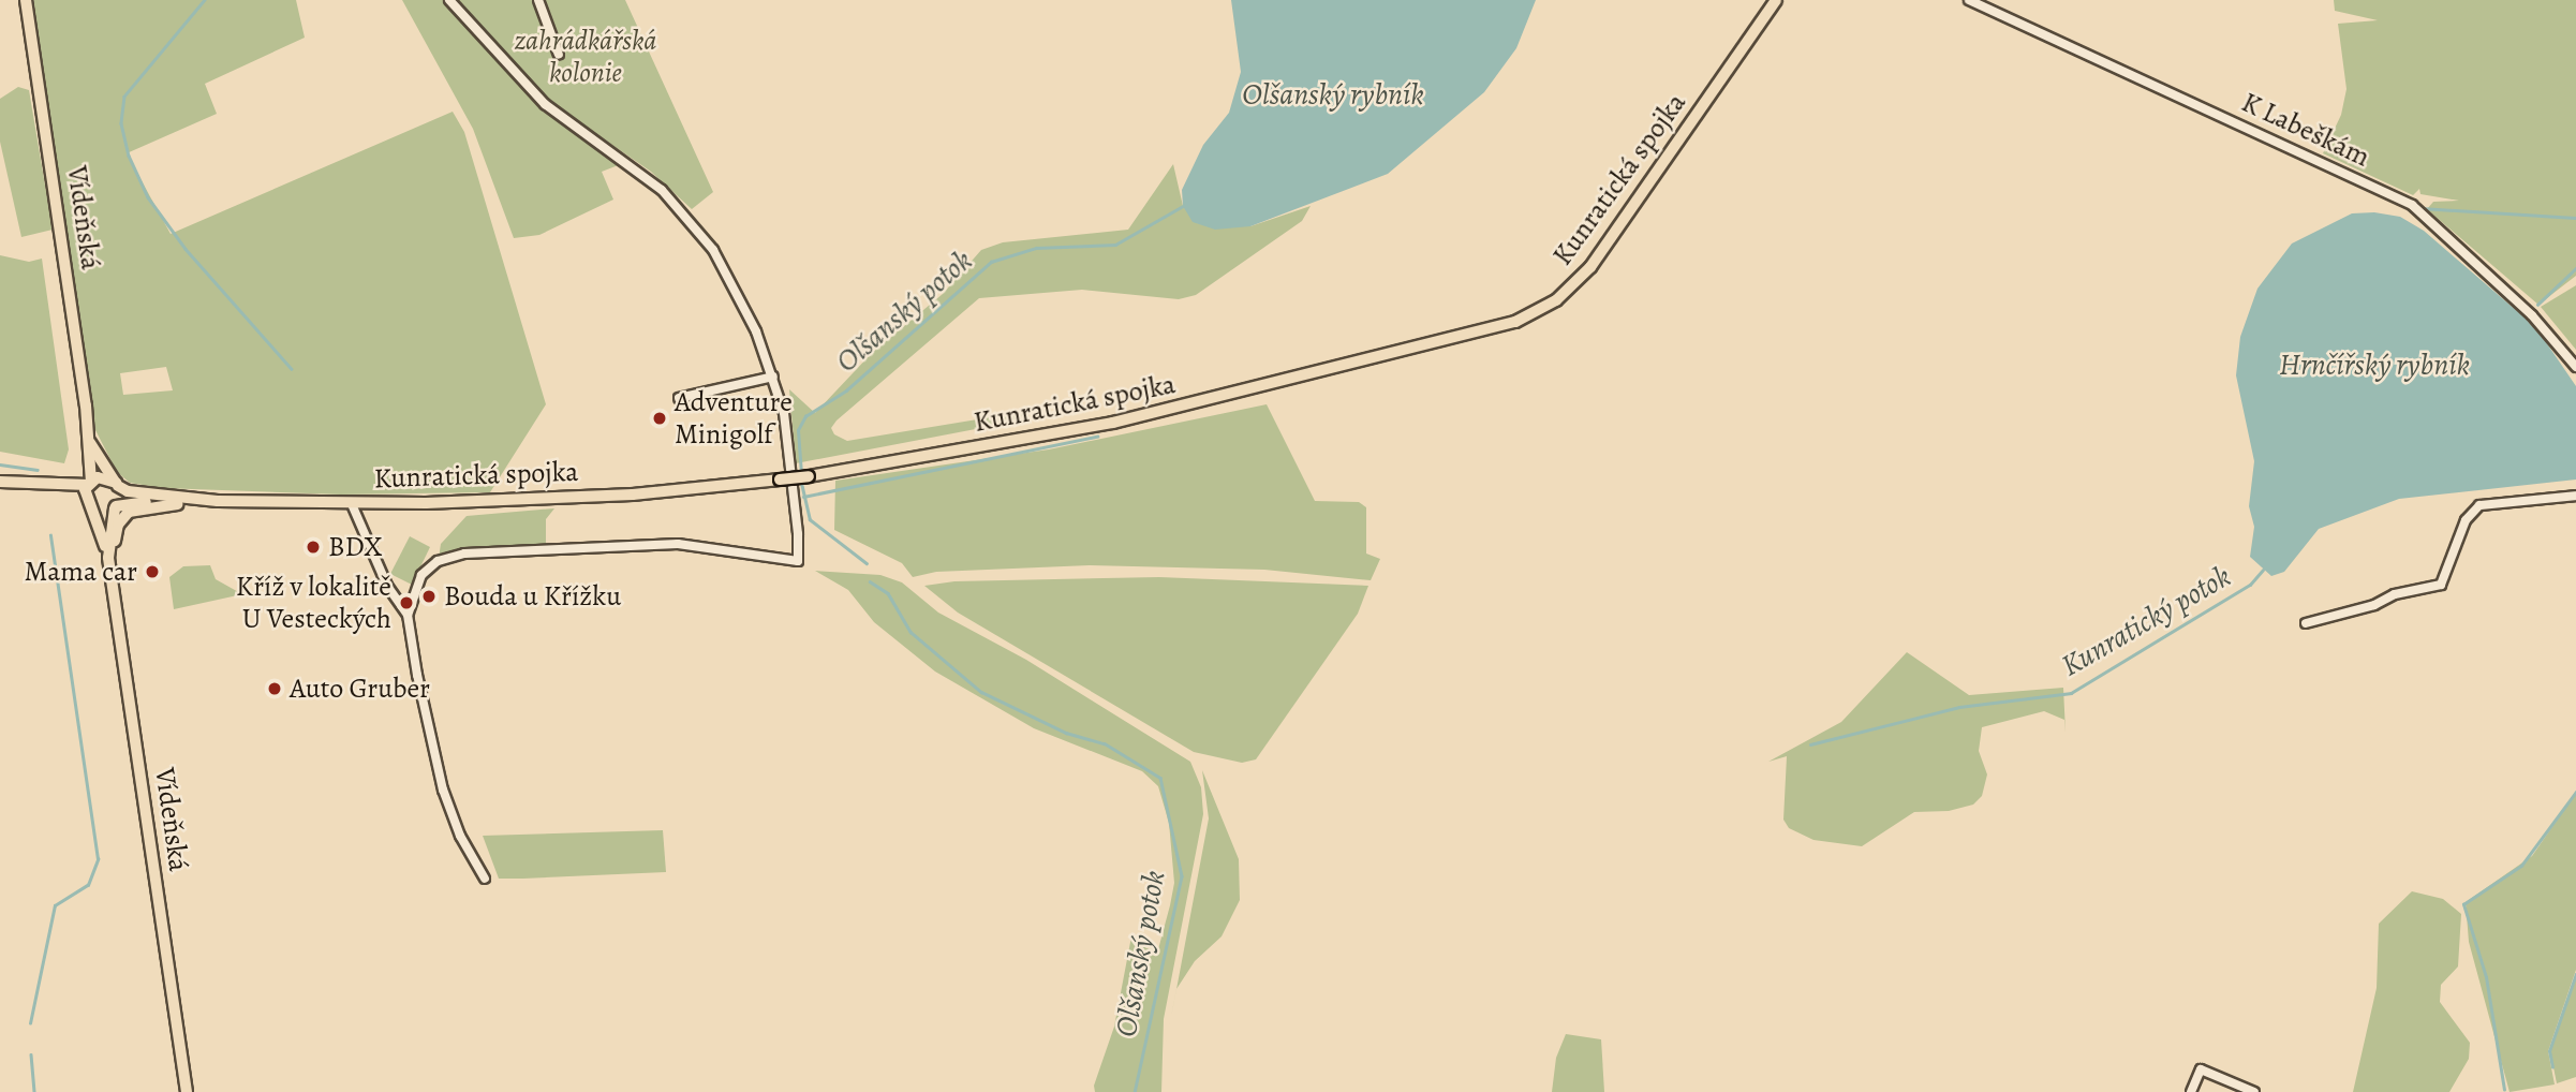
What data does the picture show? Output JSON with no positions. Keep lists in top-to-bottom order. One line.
{"streets":{"main road":["Kunratická spojka","Vídeňská"],"street":["K Labeškám"]},"crossings":[["Kunratická spojka","Vídeňská"]],"water":["Olšanský rybník","Olšanský potok","Hrnčířský rybník","Kunratický potok"],"parks":["zahrádkářská kolonie"],"places":["Adventure Minigolf","BDX","Mama car","Bouda u Křížku","Kříž v lokalitě U Vesteckých","Auto Gruber"]}
